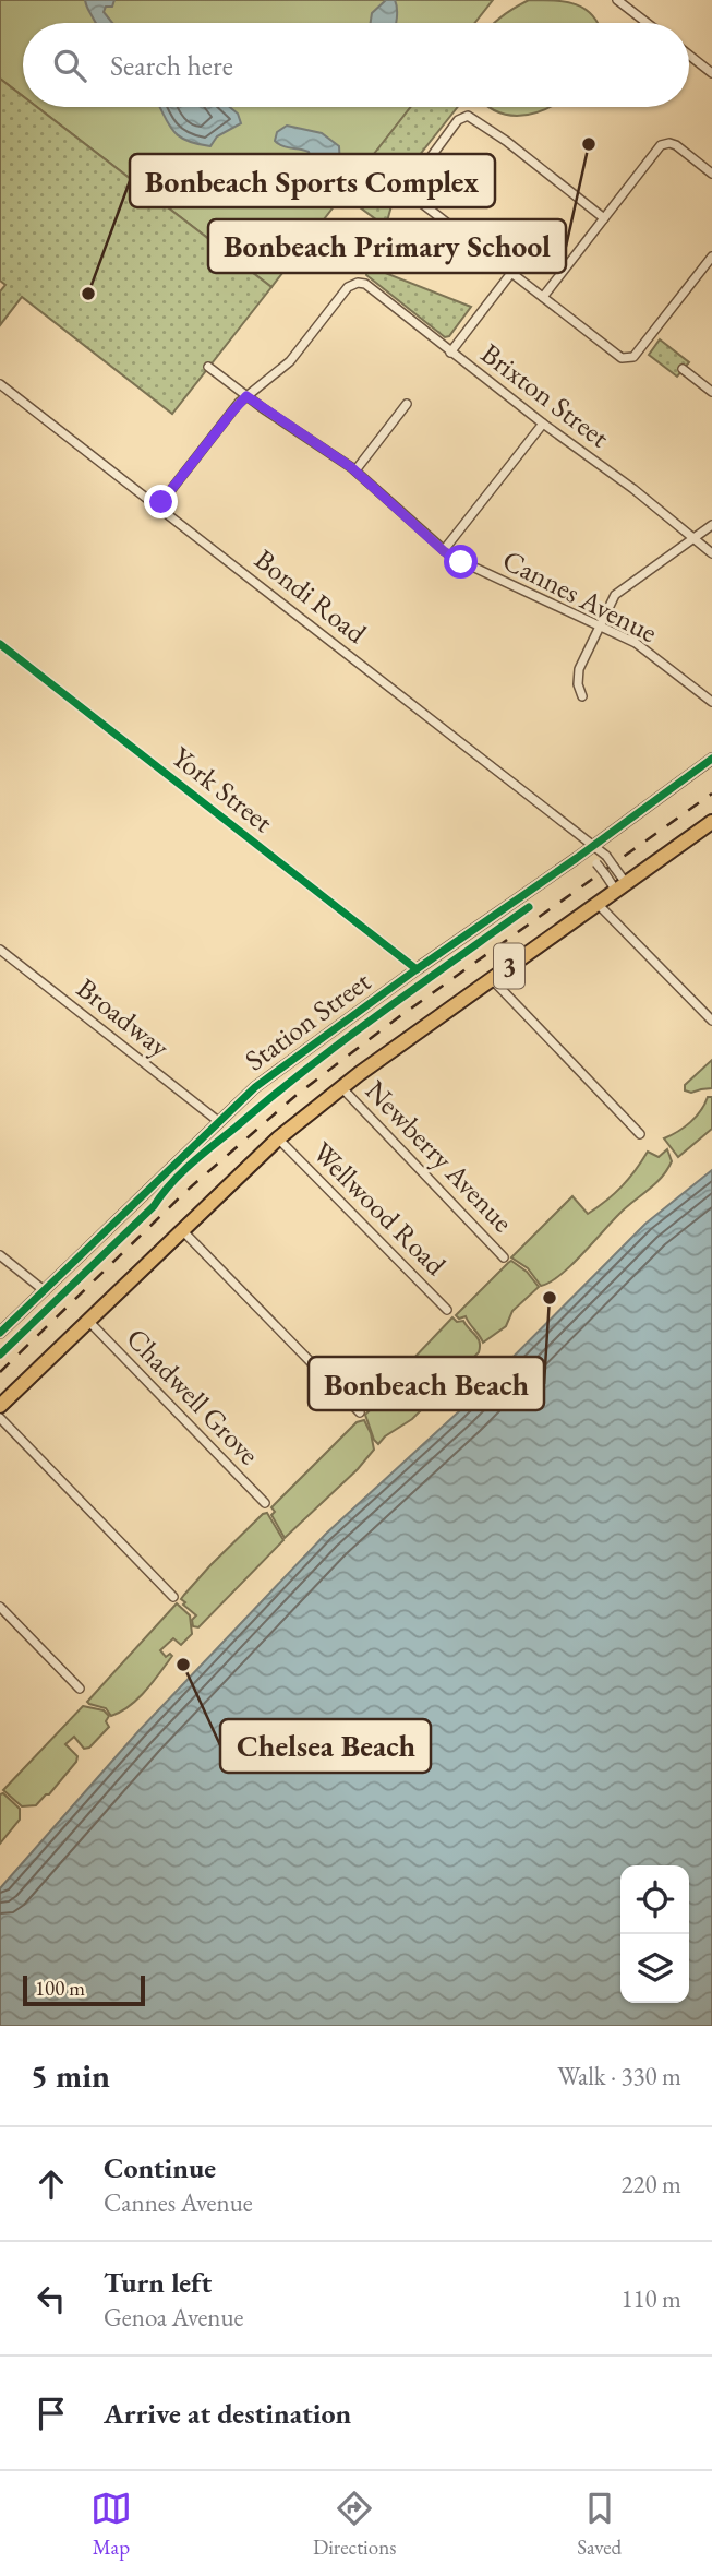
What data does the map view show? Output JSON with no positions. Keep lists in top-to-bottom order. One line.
{"streets":{"highway":["3"],"street":["Brixton Street","Bondi Road","Cannes Avenue","York Street","Broadway","Station Street","Newberry Avenue","Wellwood Road","Chadwell Grove"]},"crossings":[["Brixton Street","Cannes Avenue"],["Bondi Road","3"],["Bondi Road","Station Street"],["York Street","Station Street"],["3","Newberry Avenue"],["3","Wellwood Road"],["3","Chadwell Grove"],["Broadway","Station Street"]],"places":["Bonbeach Primary School","Bonbeach Sports Complex","Bonbeach Beach","Chelsea Beach"],"scale_bar":"100 m","page":{"search":"Search here","scale":"100 m","heading":["5 min","Walk · 330 m"],"list":[["Continue","Cannes Avenue","220 m"],["Turn left","Genoa Avenue","110 m"],"Arrive at destination"],"nav":["Map","Directions","Saved"]}}
